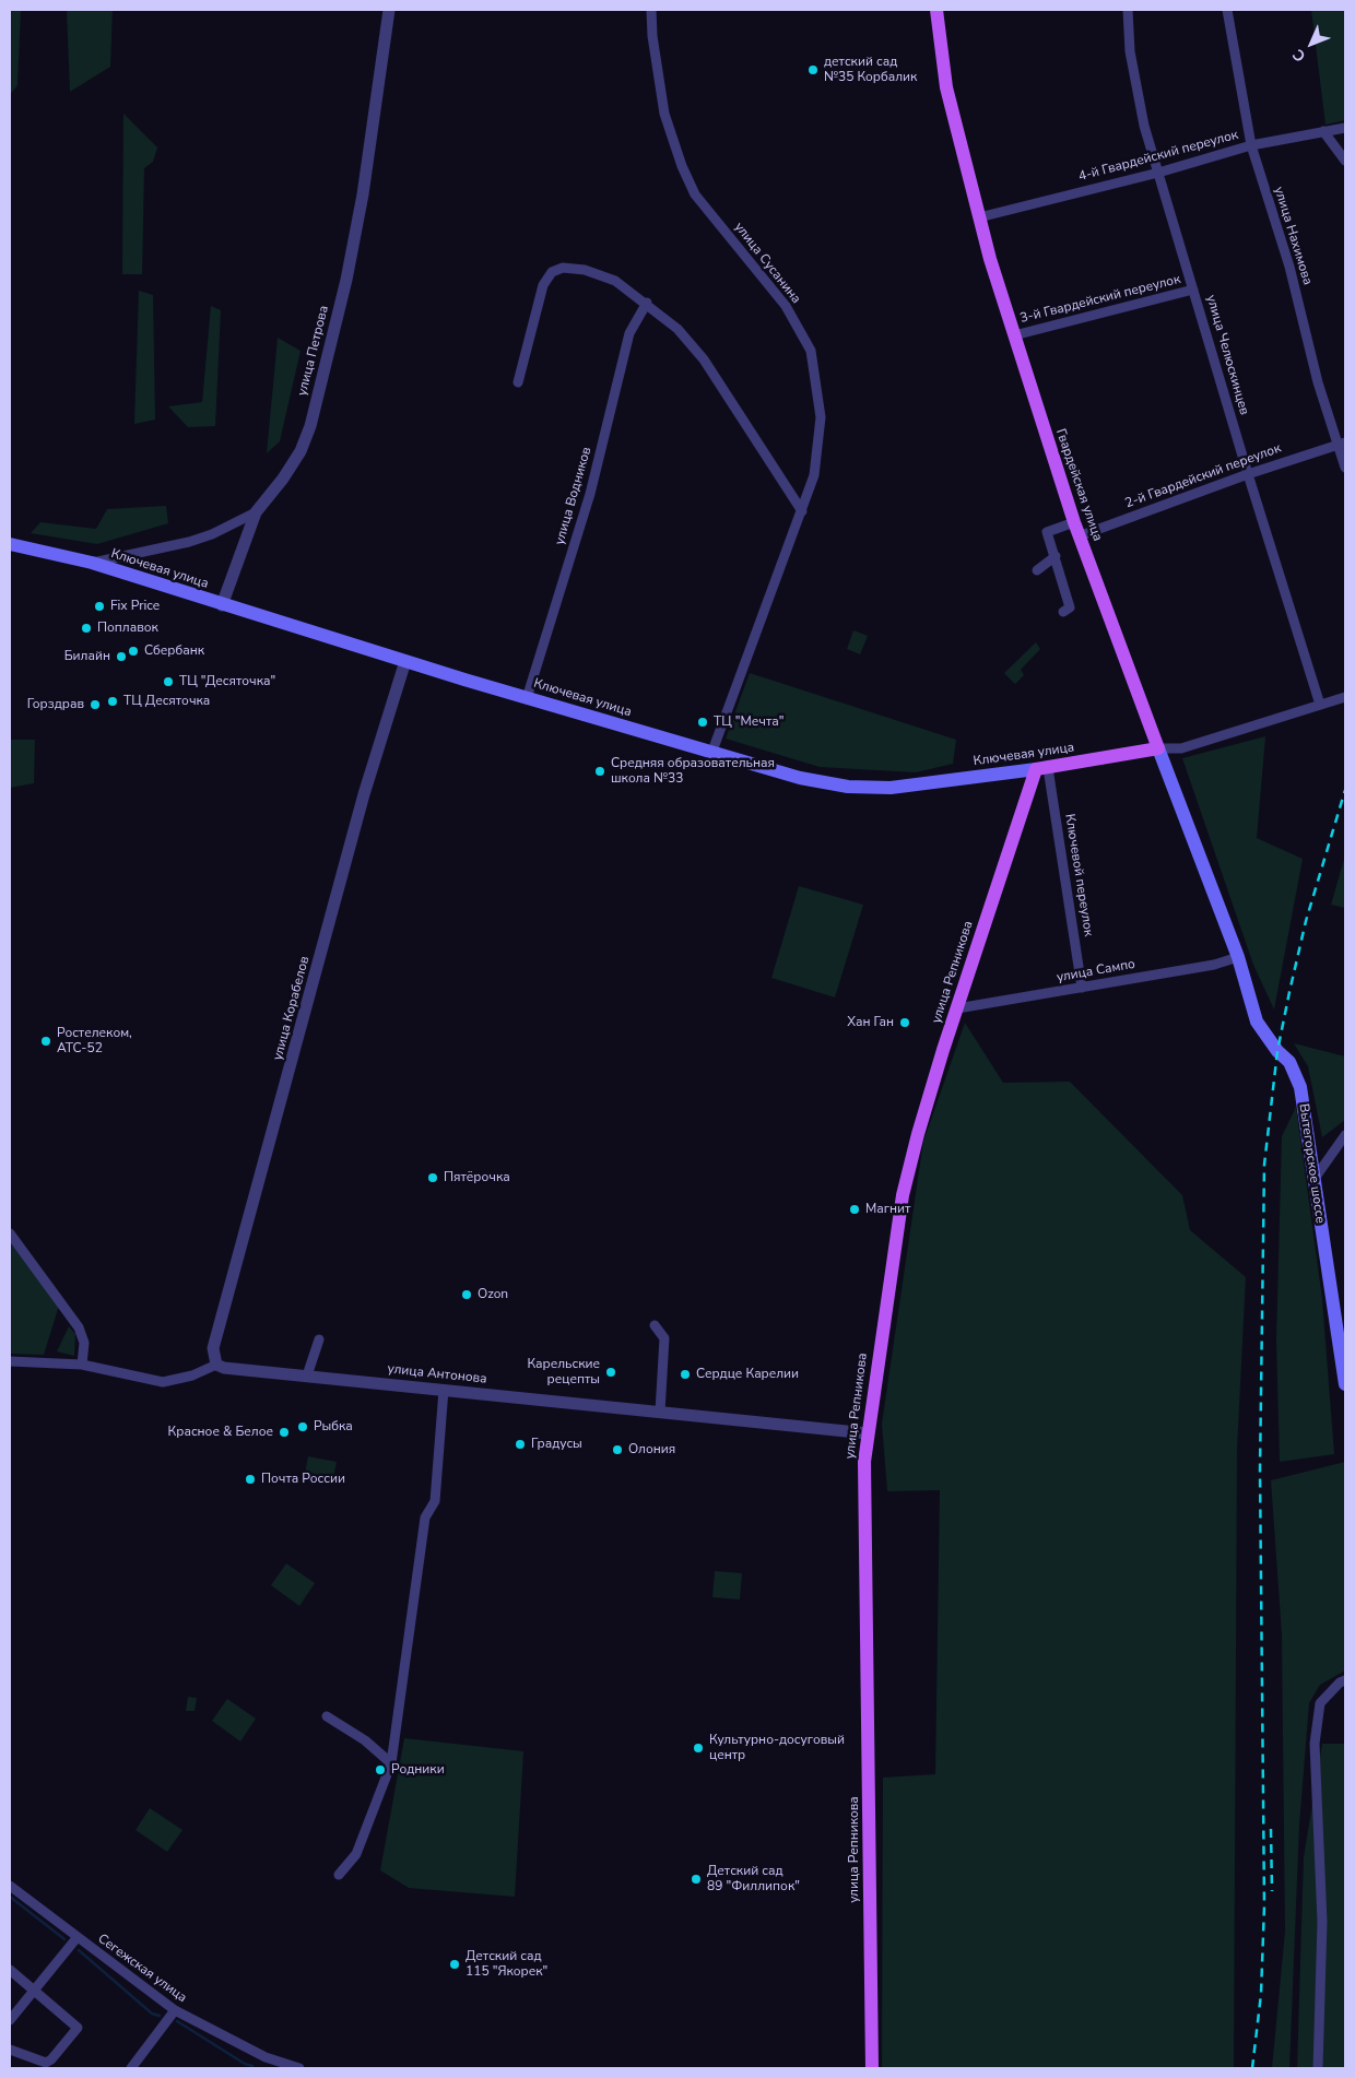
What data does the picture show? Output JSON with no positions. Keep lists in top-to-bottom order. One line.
{"streets":{"main road":["Гвардейская улица","Ключевая улица","улица Репникова","Вытегорское шоссе"],"street":["4-й Гвардейский переулок","улица Нахимова","улица Сусанина","3-й Гвардейский переулок","улица Петрова","улица Челюскинцев","2-й Гвардейский переулок","улица Водников","Ключевой переулок","улица Сампо","улица Корабелов","улица Антонова","Сегежская улица"]},"crossings":[["4-й Гвардейский переулок","улица Нахимова"],["4-й Гвардейский переулок","улица Челюскинцев"],["4-й Гвардейский переулок","Гвардейская улица"],["улица Нахимова","2-й Гвардейский переулок"],["улица Сусанина","Ключевая улица"],["3-й Гвардейский переулок","улица Челюскинцев"],["3-й Гвардейский переулок","Гвардейская улица"],["улица Петрова","Ключевая улица"],["улица Челюскинцев","2-й Гвардейский переулок"],["2-й Гвардейский переулок","Гвардейская улица"],["Гвардейская улица","Ключевая улица"],["Гвардейская улица","улица Сампо"],["Гвардейская улица","Вытегорское шоссе"],["улица Водников","Ключевая улица"],["Ключевая улица","Ключевой переулок"],["Ключевая улица","улица Репникова"],["Ключевая улица","улица Корабелов"],["Ключевой переулок","улица Сампо"],["Ключевой переулок","улица Репникова"],["улица Сампо","улица Репникова"],["улица Сампо","Вытегорское шоссе"],["улица Репникова","улица Антонова"],["улица Корабелов","улица Антонова"]],"places":["детский сад №35 Корбалик","Fix Price","Поплавок","Сбербанк","Билайн","ТЦ \"Десяточка\"","ТЦ Десяточка","Горздрав","ТЦ \"Мечта\"","Средняя образовательная школа №33","Хан Ган","Ростелеком, АТС-52","Пятёрочка","Магнит","Ozon","Карельские рецепты","Сердце Карелии","Рыбка","Красное & Белое","Градусы","Олония","Почта России","Культурно-досуговый центр","Родники","Детский сад 89 \"Филлипок\"","Детский сад 115 \"Якорек\""],"north":"bottom left"}
